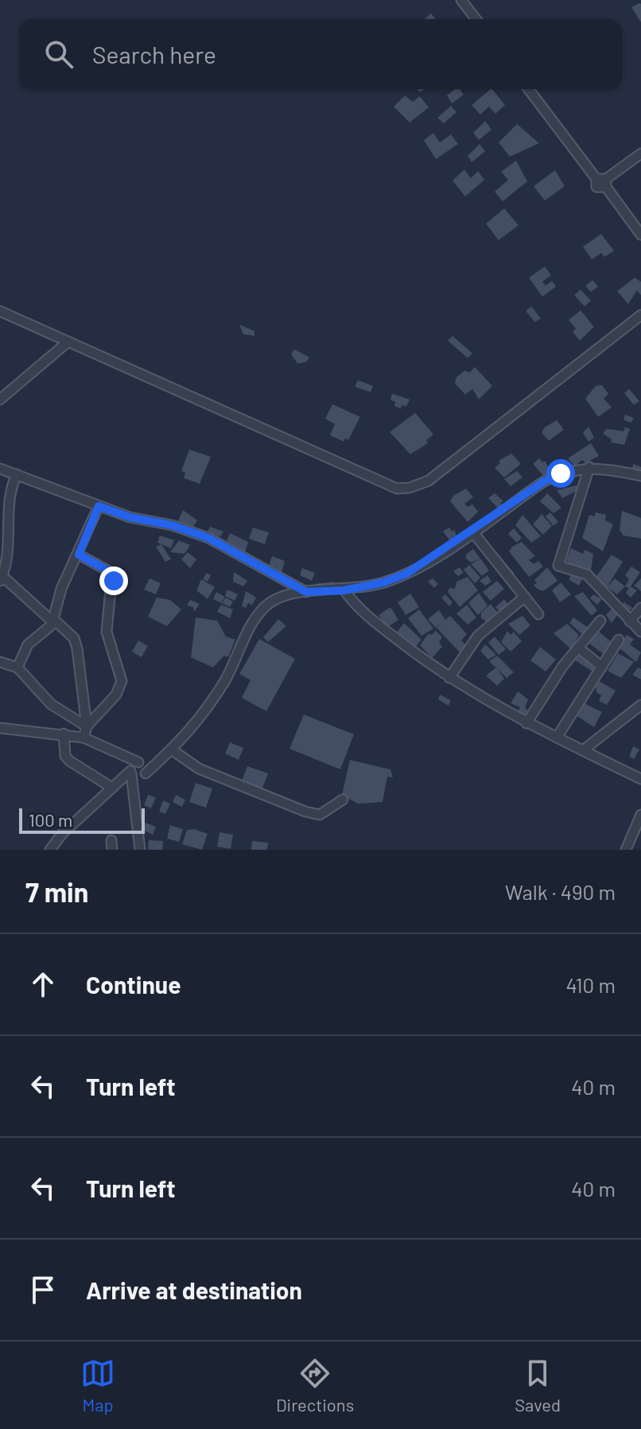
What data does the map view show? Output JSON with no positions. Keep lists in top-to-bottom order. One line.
{"scale_bar":"100 m","page":{"search":"Search here","scale":"100 m","heading":["7 min","Walk · 490 m"],"list":[["Continue","410 m"],["Turn left","40 m"],["Turn left","40 m"],"Arrive at destination"],"nav":["Map","Directions","Saved"]}}
